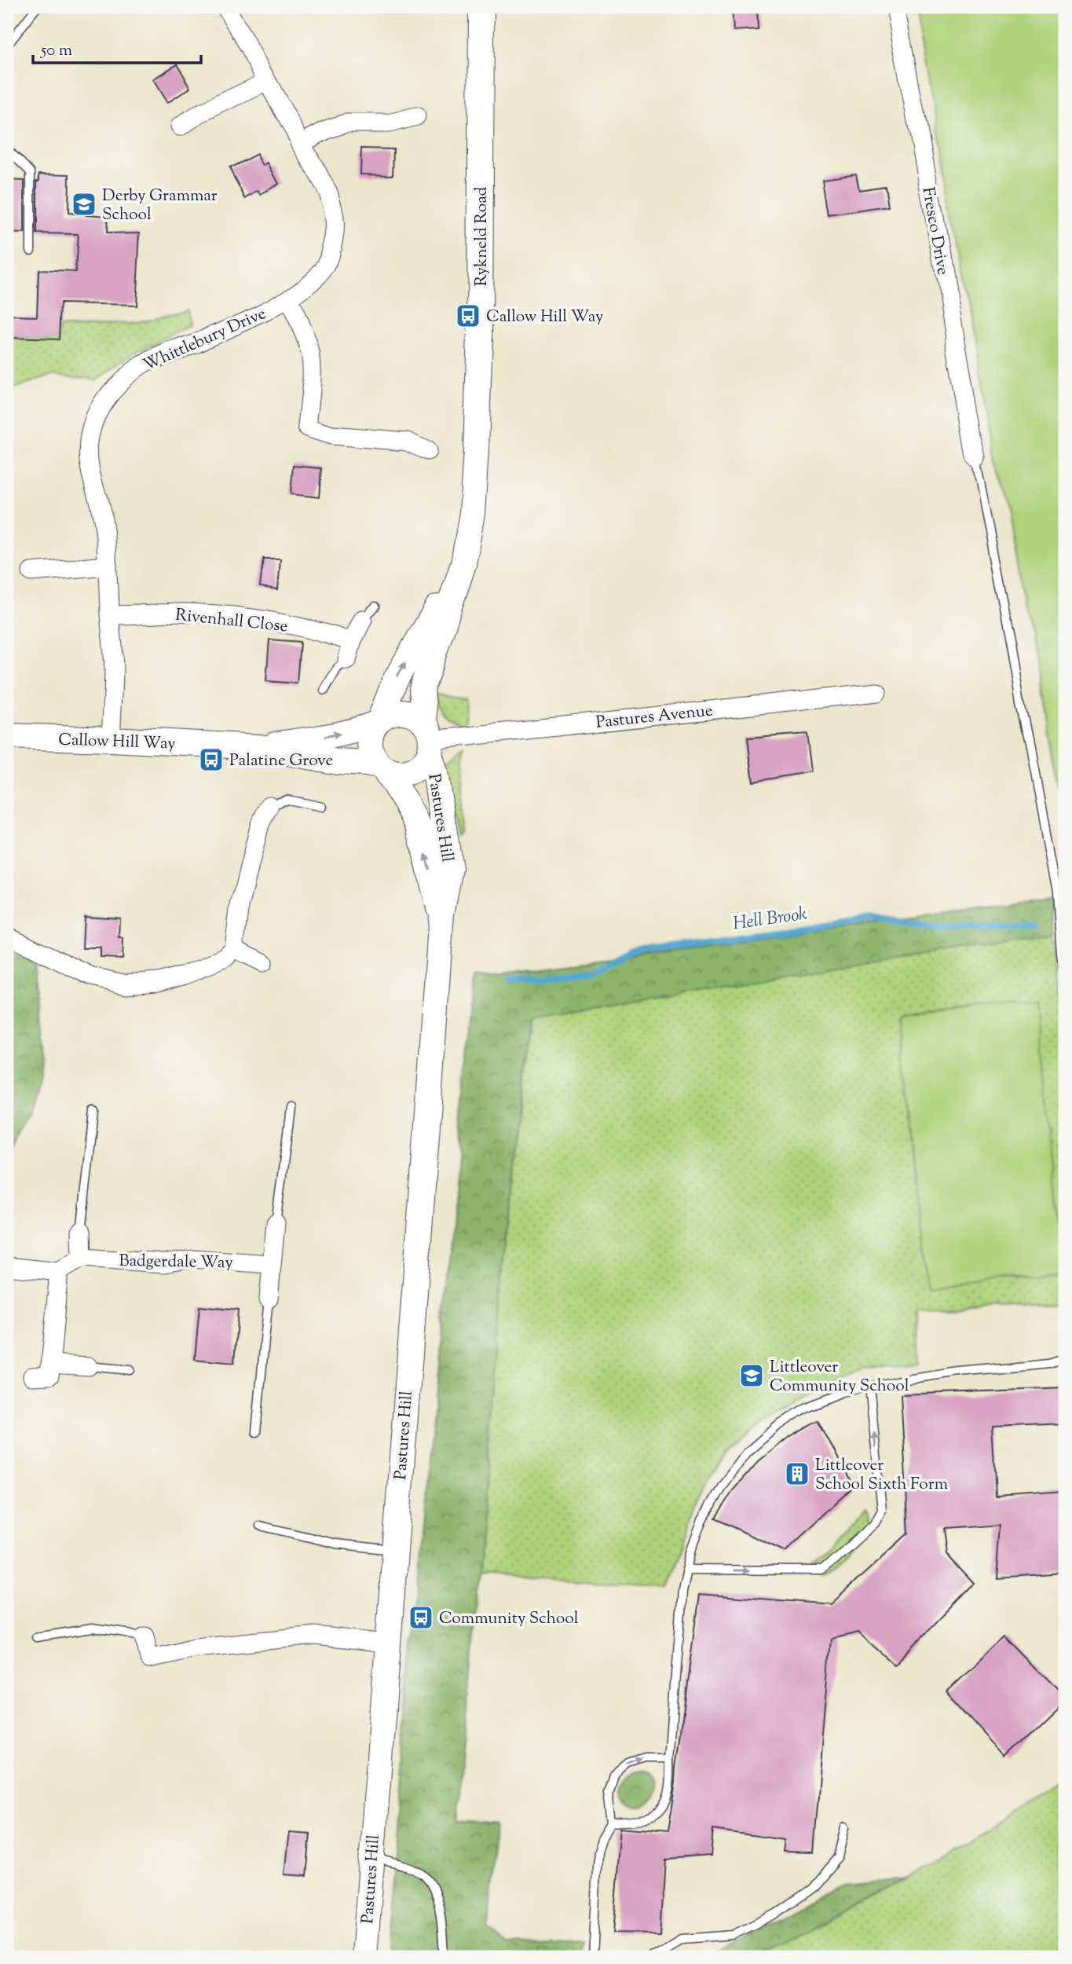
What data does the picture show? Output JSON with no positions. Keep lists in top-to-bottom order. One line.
{"streets":{"street":["Fresco Drive","Rykneld Road","Whittlebury Drive","Rivenhall Close","Pastures Avenue","Callow Hill Way","Pastures Hill","Badgerdale Way"]},"crossings":[["Rykneld Road","Pastures Avenue"],["Rykneld Road","Callow Hill Way"],["Rykneld Road","Pastures Hill"],["Whittlebury Drive","Rivenhall Close"],["Whittlebury Drive","Callow Hill Way"],["Pastures Avenue","Callow Hill Way"],["Pastures Avenue","Pastures Hill"],["Callow Hill Way","Pastures Hill"]],"water":["Hell Brook"],"places":{"school or university":["Derby Grammar School","Littleover Community School"],"bus stop":["Callow Hill Way","Palatine Grove","Community School"],"building":["Littleover School Sixth Form"]},"scale_bar":"50 m"}
